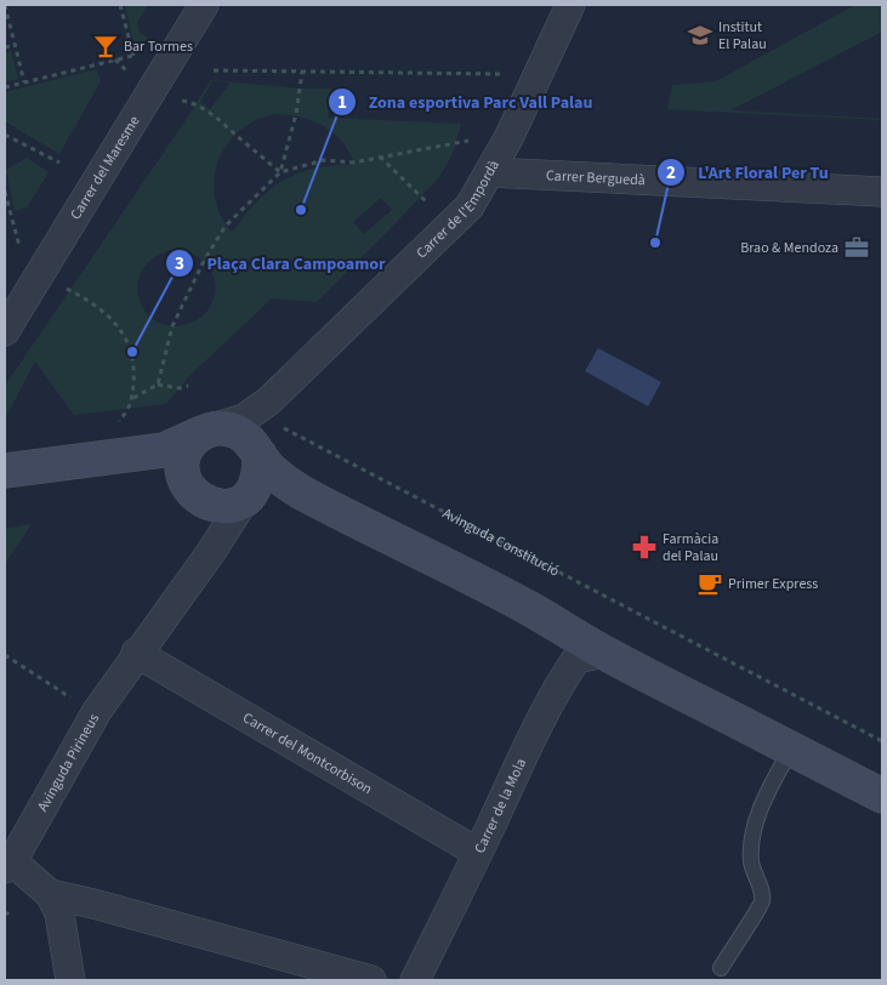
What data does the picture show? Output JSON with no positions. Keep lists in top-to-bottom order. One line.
{"streets":{"street":["Carrer del Maresme","Carrer Berguedà","Carrer de l'Empordà","Carrer del Montcorbison","Avinguda Pirineus","Carrer de la Mola"],"path":["Avinguda Constitució"]},"crossings":[["Carrer Berguedà","Carrer de l'Empordà"],["Carrer de l'Empordà","Avinguda Constitució"],["Carrer de l'Empordà","Avinguda Pirineus"],["Carrer del Montcorbison","Avinguda Pirineus"],["Carrer del Montcorbison","Carrer de la Mola"]],"places":{"school or university":["Institut El Palau"],"bar":["Bar Tormes"],"other":["Zona esportiva Parc Vall Palau","L'Art Floral Per Tu","Plaça Clara Campoamor"],"office":["Brao & Mendoza"],"pharmacy":["Farmàcia del Palau"],"cafe":["Primer Express"]}}
